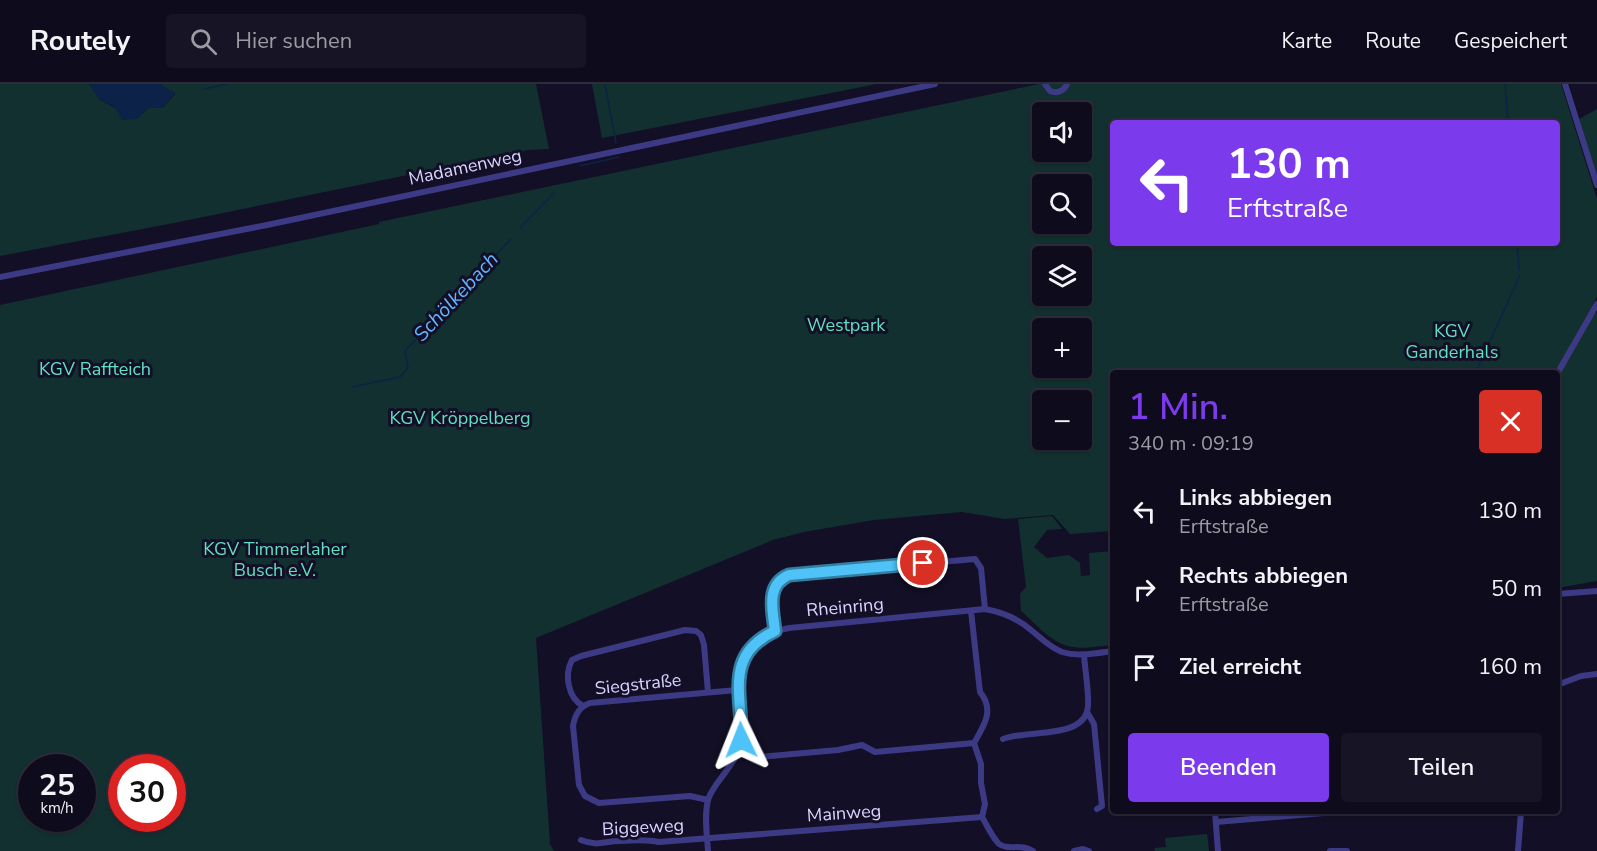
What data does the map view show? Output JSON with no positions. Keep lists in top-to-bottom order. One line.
{"streets":{"street":["Madamenweg","Rheinring","Siegstraße","Mainweg","Biggeweg"]},"crossings":[["Rheinring","Siegstraße"],["Rheinring","Mainweg"],["Rheinring","Biggeweg"],["Mainweg","Biggeweg"]],"water":["Schölkebach"],"parks":["Westpark","KGV Ganderhals","KGV Raffteich","KGV Kröppelberg","KGV Timmerlaher Busch e.V."],"page":{"header":"Routely","search":"Hier suchen","nav":["Karte","Route","Gespeichert"],"map_buttons":["+","−"],"turn":["130 m","Erftstraße"],"heading":["1 Min.","340 m · 09:19"],"list":[{"name":"Links abbiegen","note":"Erftstraße","value":"130 m"},{"name":"Rechts abbiegen","note":"Erftstraße","value":"50 m"},{"name":"Ziel erreicht","value":"160 m"}],"buttons":["Beenden","Teilen"],"speed":"25 km/h","limit":"30"}}
